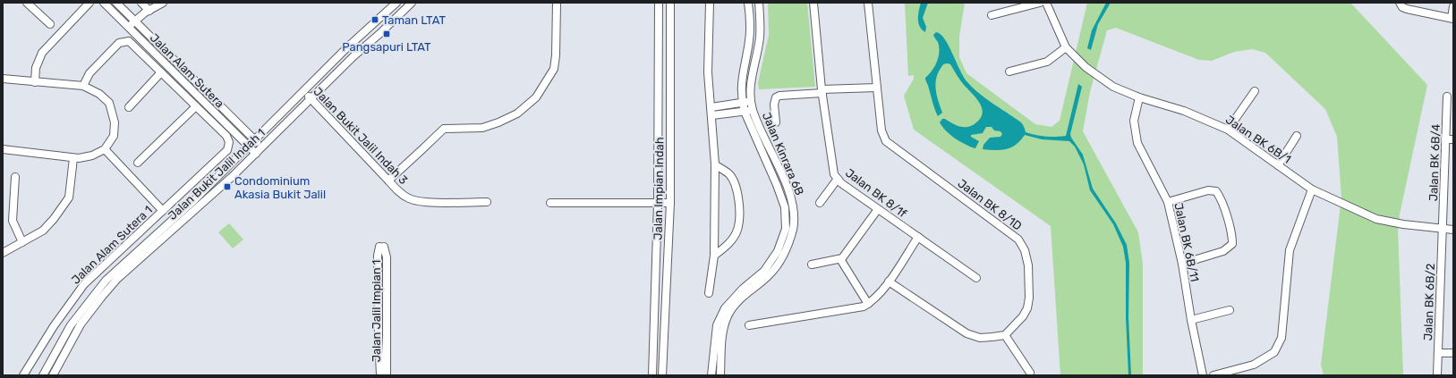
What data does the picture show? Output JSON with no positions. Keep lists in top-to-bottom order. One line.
{"streets":{"street":["Jalan Alam Sutera","Jalan Bukit Jalil Indah 3","Jalan BK 6B/1","Jalan Kinrara 6B","Jalan BK 6B/4","Jalan Bukit Jalil Indah 1","Jalan Impian Indah","Jalan BK 8/1f","Jalan BK 8/1D","Jalan BK 6B/11","Jalan Alam Sutera 1","Jalan BK 6B/2","Jalan Jalil Impian 1"]},"crossings":[["Jalan Alam Sutera","Jalan Bukit Jalil Indah 1"],["Jalan Bukit Jalil Indah 3","Jalan Bukit Jalil Indah 1"],["Jalan BK 6B/1","Jalan BK 6B/4"],["Jalan BK 6B/1","Jalan BK 6B/11"],["Jalan BK 6B/1","Jalan BK 6B/2"],["Jalan BK 6B/4","Jalan BK 6B/2"]],"places":{"transit":["Taman LTAT","Pangsapuri LTAT","Condominium Akasia Bukit Jalil"]}}
